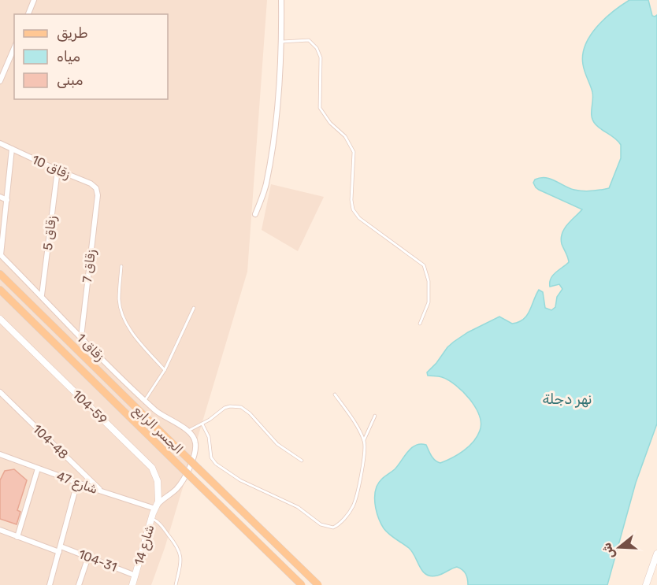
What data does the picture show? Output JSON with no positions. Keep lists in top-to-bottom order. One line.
{"streets":{"main road":["الجسر الرابع"],"street":["زقاق 10","زقاق 5","زقاق 7","زقاق 1","104-59","104-48","شارع 47","شارع 14","104-31"]},"crossings":[["زقاق 10","زقاق 5"],["زقاق 10","زقاق 7"],["زقاق 5","زقاق 1"],["زقاق 7","زقاق 1"],["104-59","شارع 47"],["104-59","شارع 14"],["104-48","شارع 47"],["شارع 47","شارع 14"],["شارع 14","104-31"]],"water":["نهر دجلة"],"legend":["طريق","مياه","مبنى"],"north":"left"}
